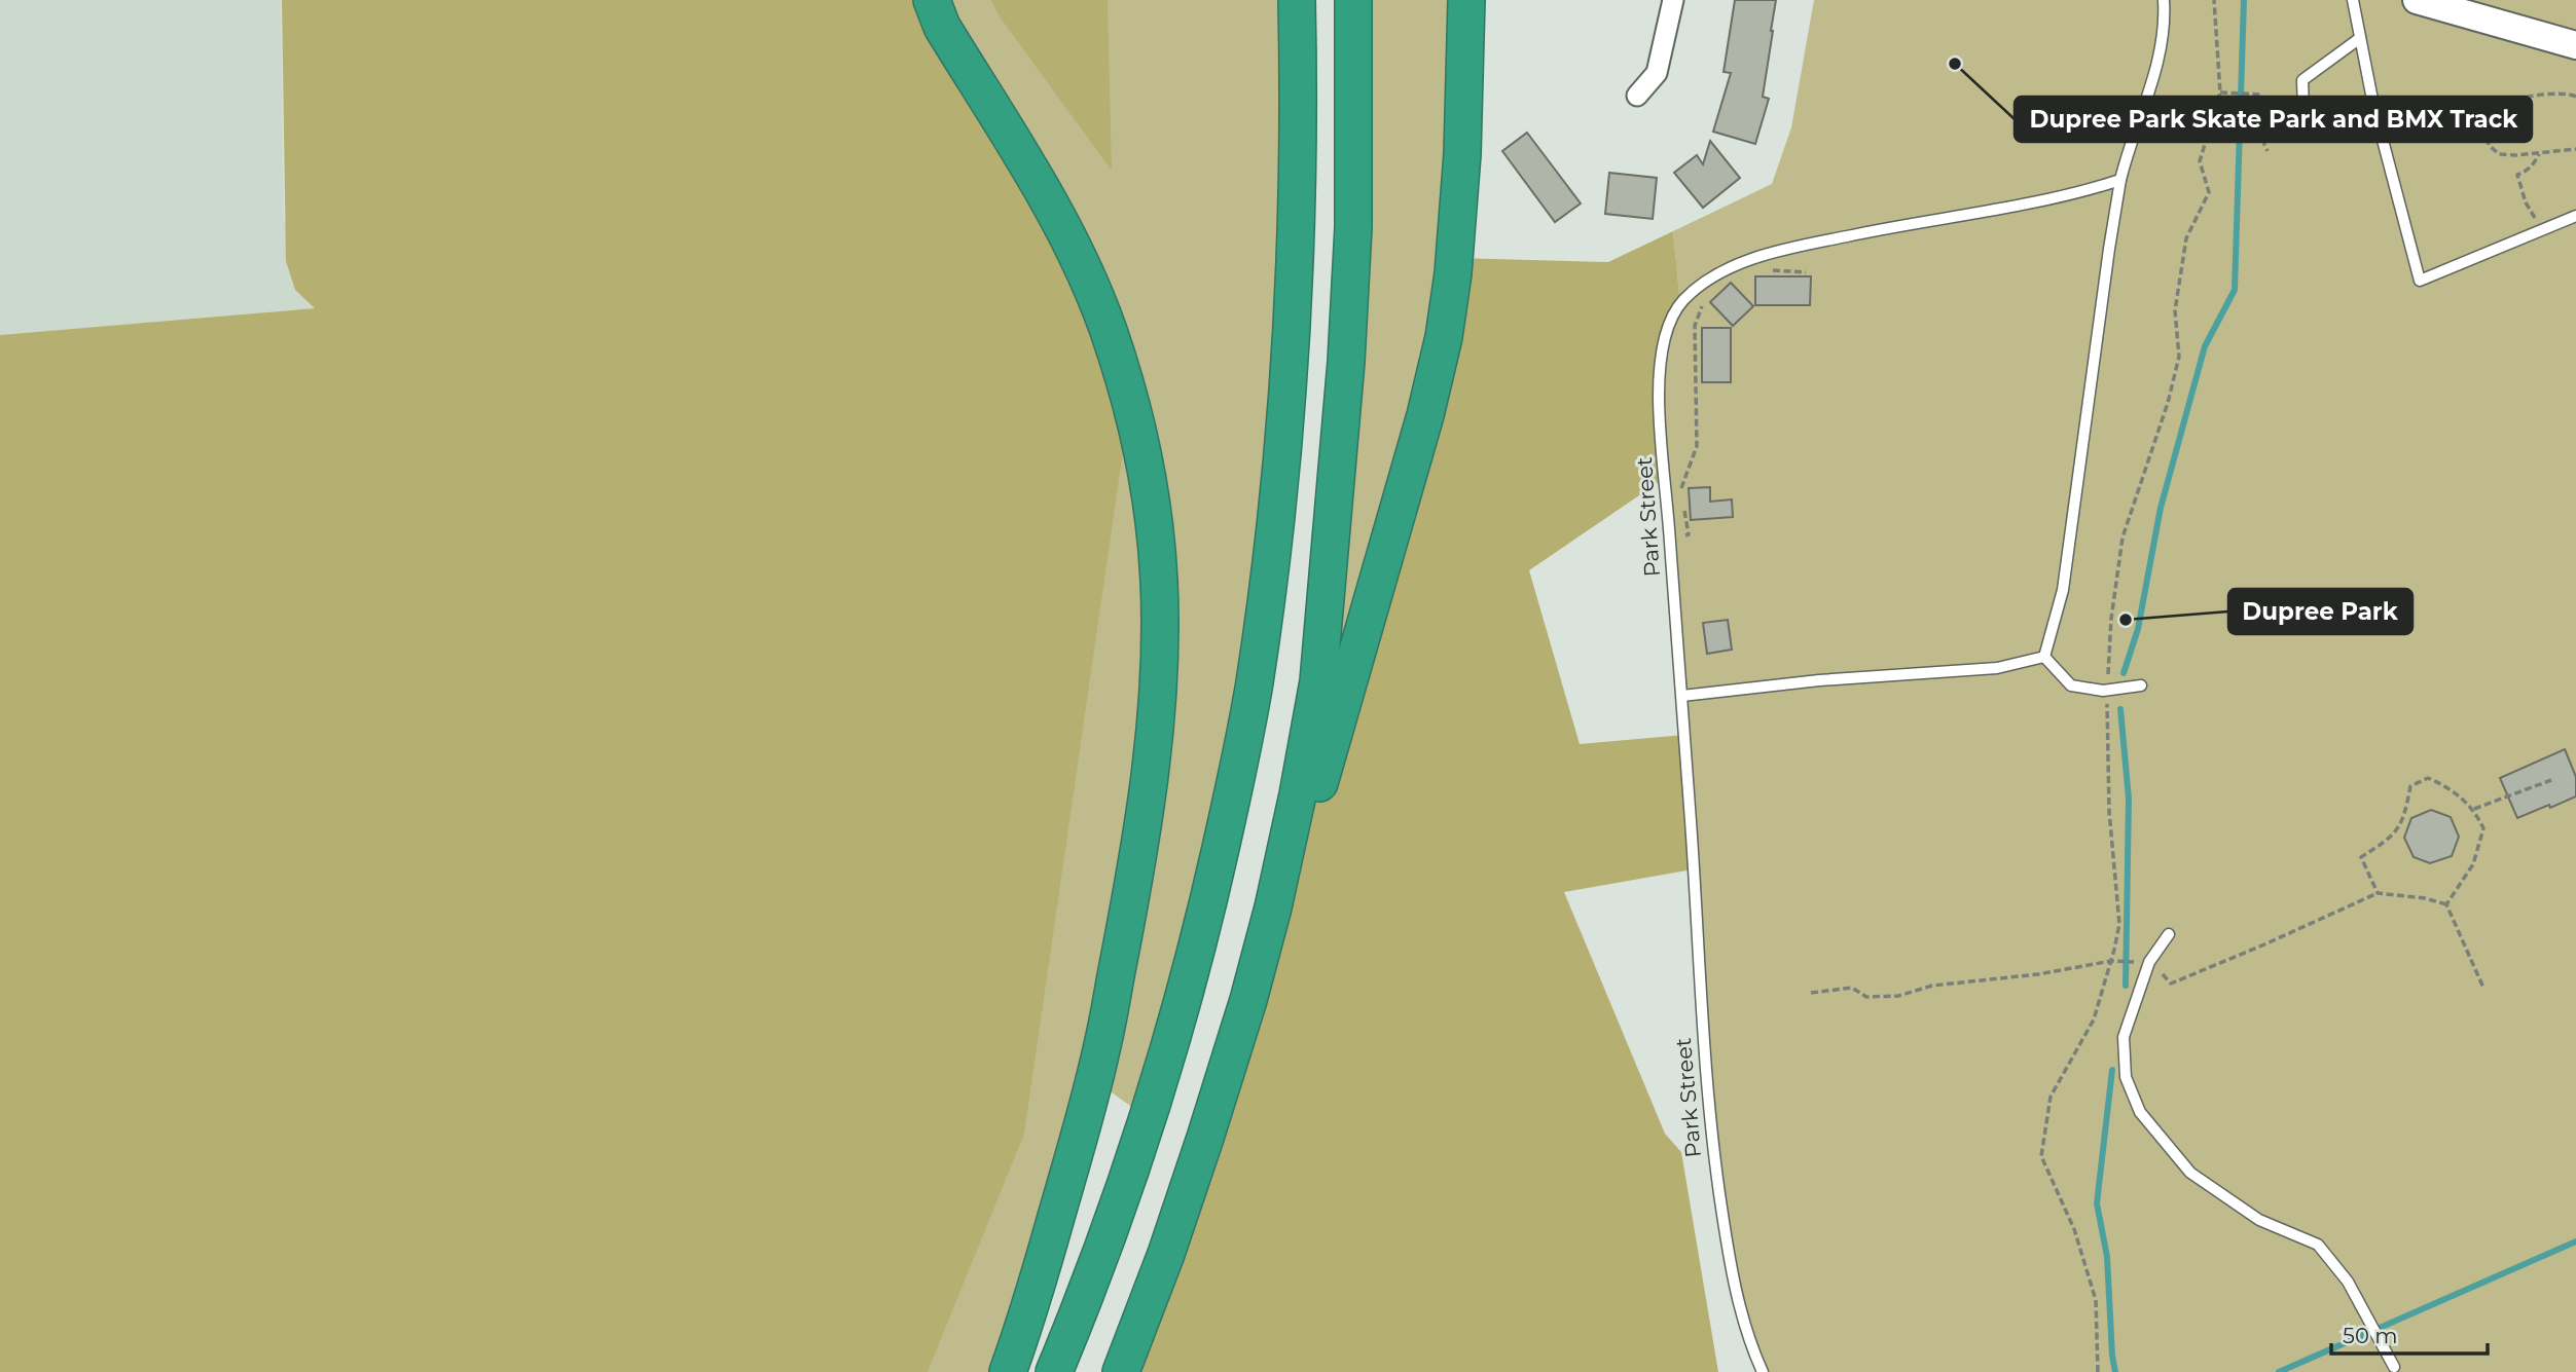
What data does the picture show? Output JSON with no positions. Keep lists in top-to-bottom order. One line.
{"streets":{"lane":["Park Street"]},"places":["Dupree Park Skate Park and BMX Track","Dupree Park"],"scale_bar":"50 m"}
